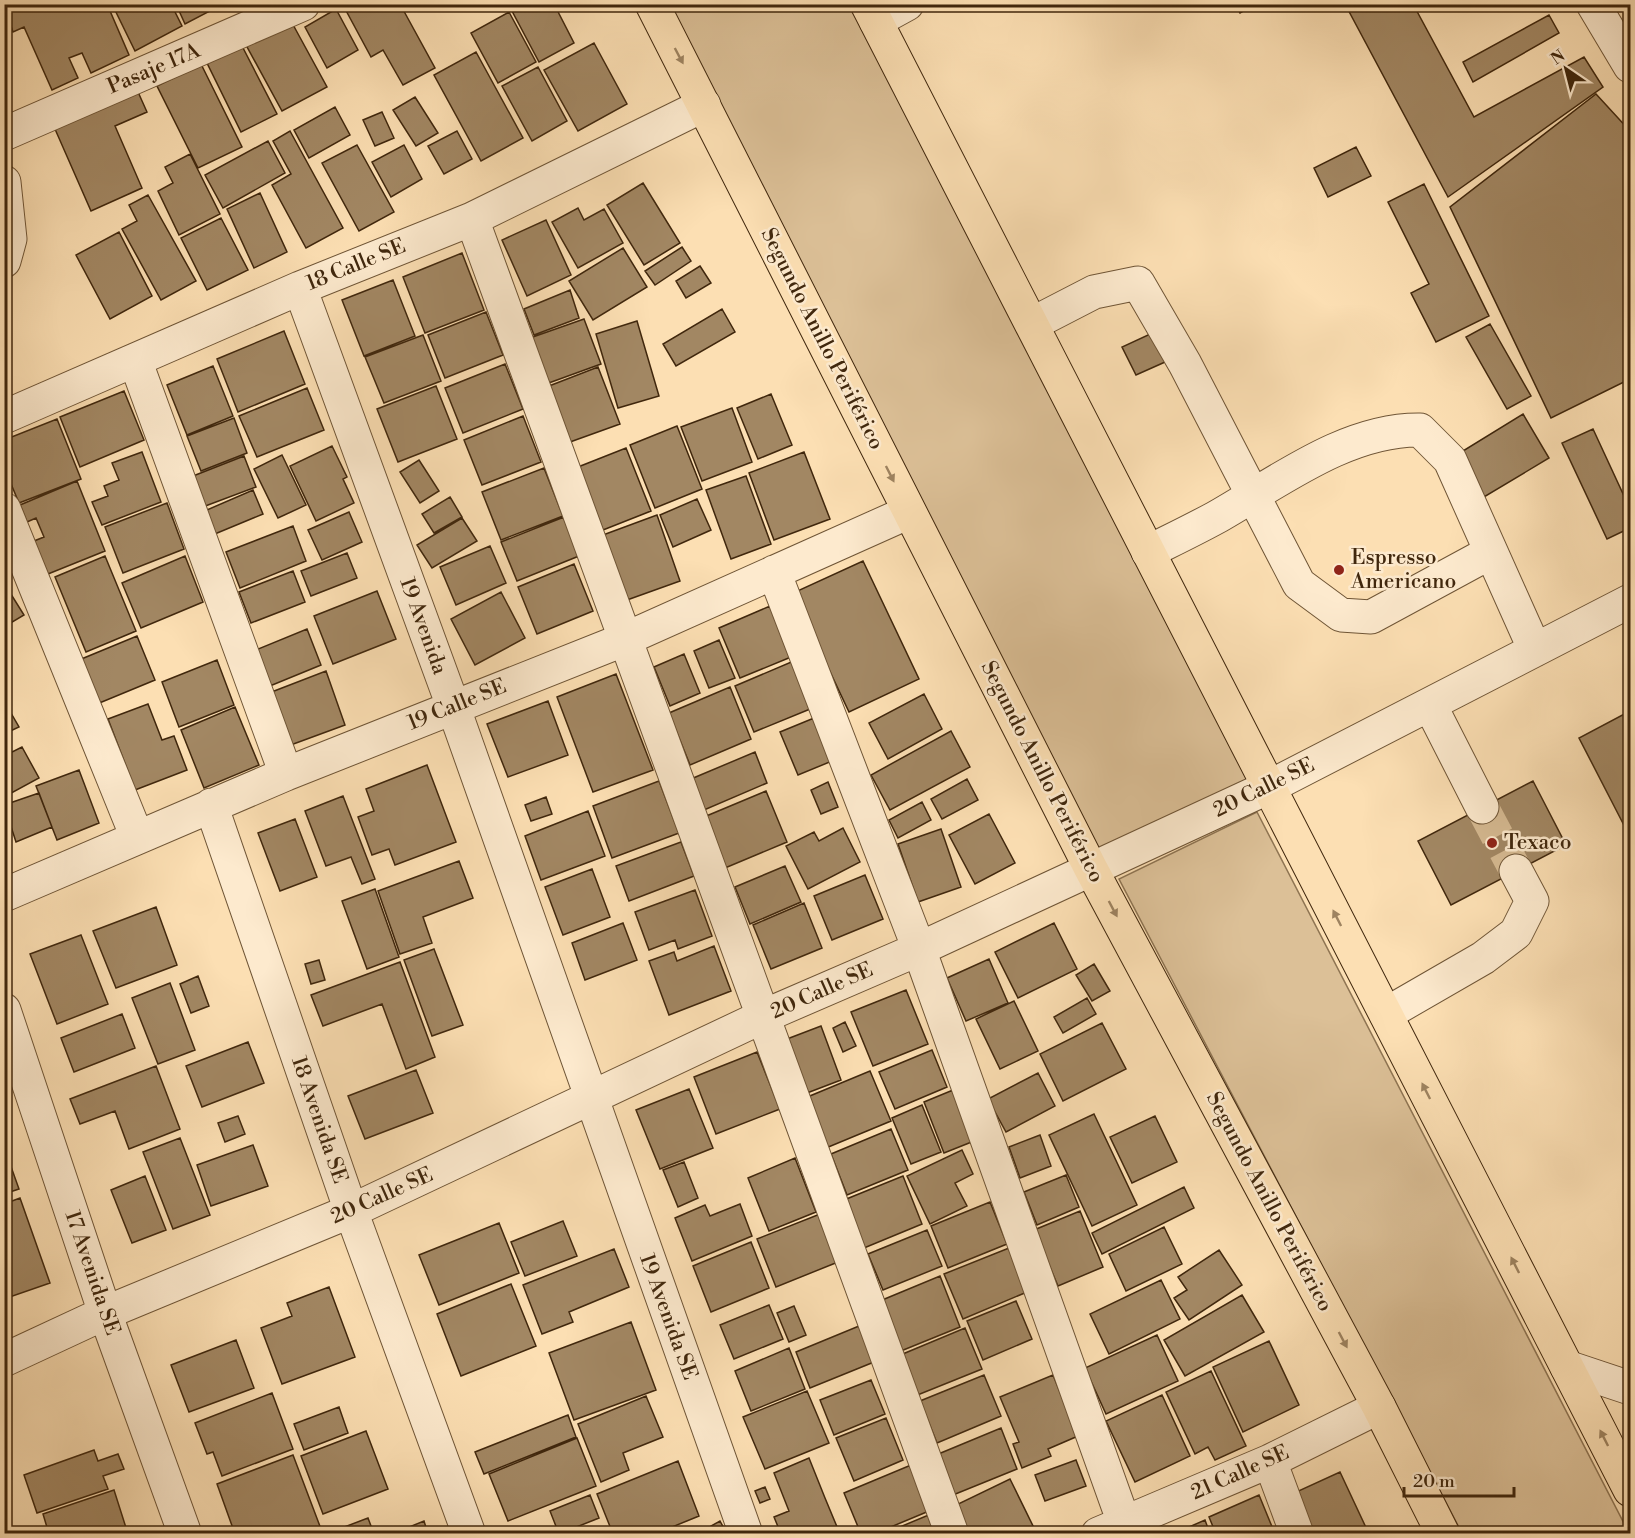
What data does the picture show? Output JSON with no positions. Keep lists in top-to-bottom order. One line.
{"streets":{"main road":["Segundo Anillo Periférico"],"street":["Pasaje 17A","18 Calle SE","19 Avenida","19 Calle SE","20 Calle SE","18 Avenida SE","17 Avenida SE","19 Avenida SE","21 Calle SE"]},"crossings":[["18 Calle SE","Segundo Anillo Periférico"],["18 Calle SE","19 Avenida"],["Segundo Anillo Periférico","19 Calle SE"],["Segundo Anillo Periférico","20 Calle SE"],["Segundo Anillo Periférico","21 Calle SE"],["19 Avenida","19 Calle SE"],["19 Avenida","20 Calle SE"],["19 Avenida","19 Avenida SE"],["19 Calle SE","18 Avenida SE"],["20 Calle SE","18 Avenida SE"],["20 Calle SE","17 Avenida SE"],["20 Calle SE","19 Avenida SE"]],"places":["Espresso Americano","Texaco"],"scale_bar":"20 m","north":"top left"}
